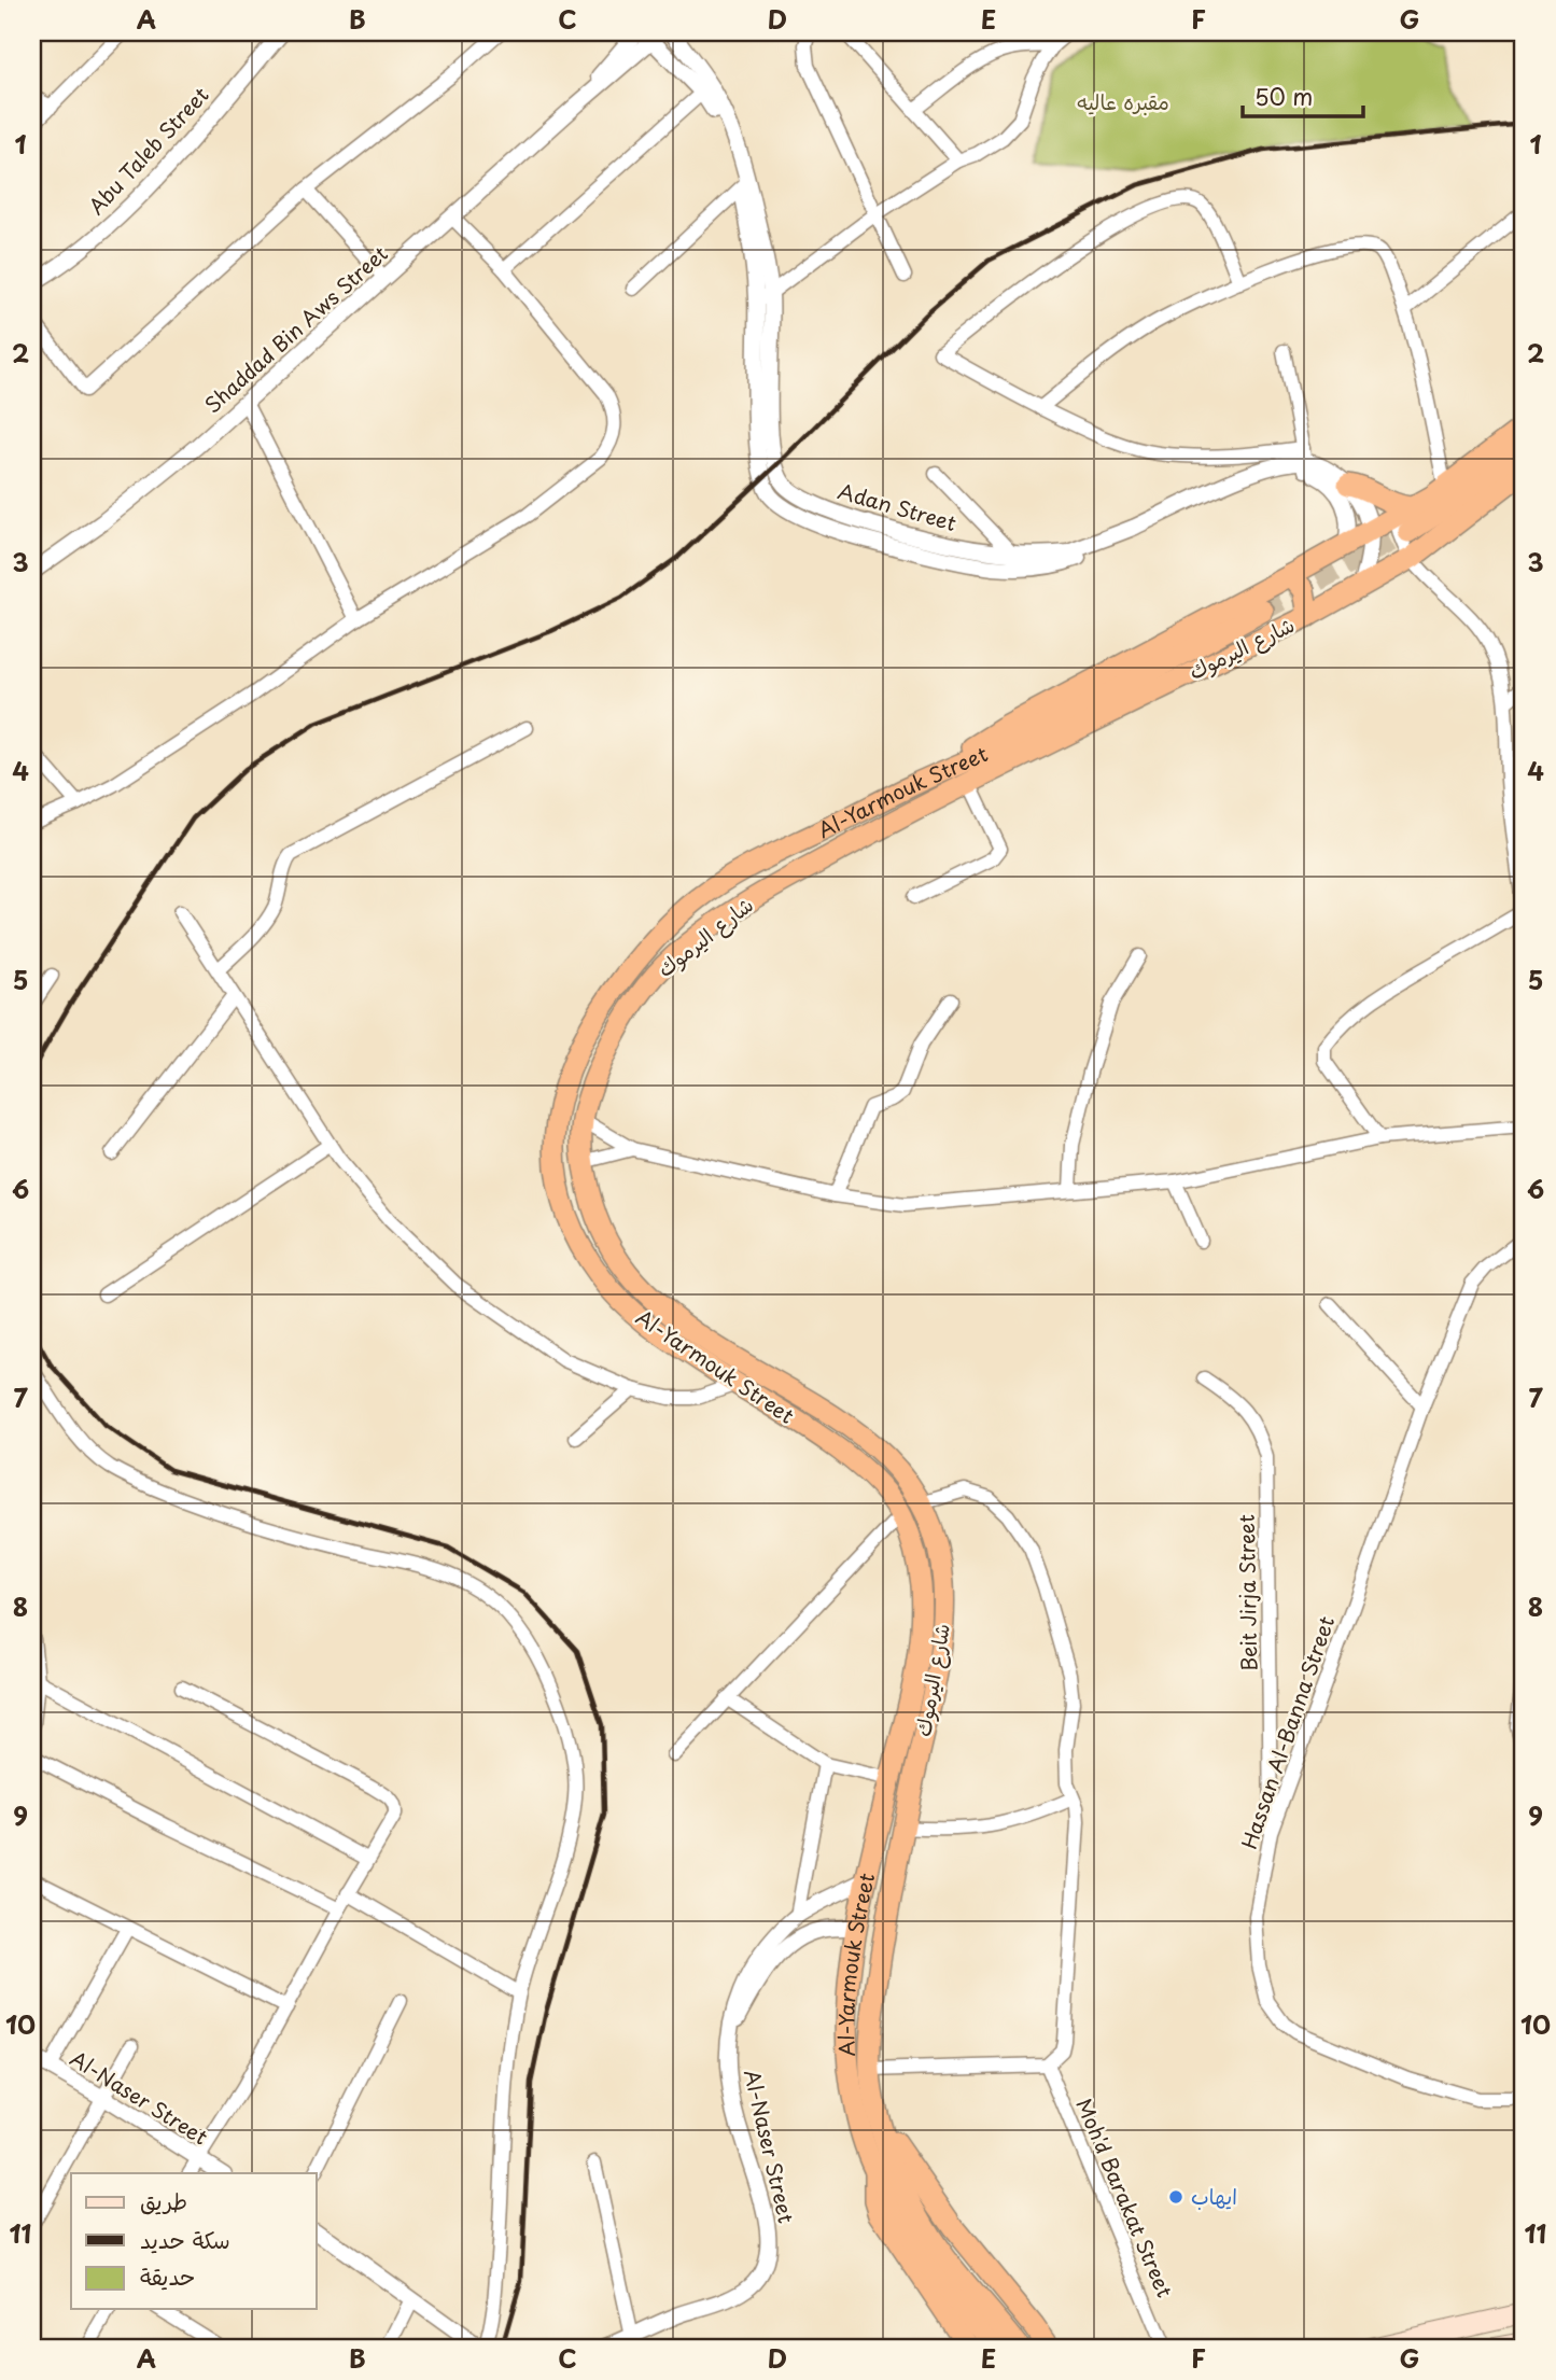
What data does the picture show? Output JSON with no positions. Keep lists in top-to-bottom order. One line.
{"streets":{"highway":["شارع اليرموك","Al-Yarmouk Street"],"street":["Abu Taleb Street","Shaddad Bin Aws Street","Adan Street","Beit Jirja Street","Hassan Al-Banna Street","Al-Naser Street","Moh'd Barakat Street"]},"crossings":[["Shaddad Bin Aws Street","Adan Street"],["Al-Yarmouk Street","Al-Naser Street"],["Beit Jirja Street","Hassan Al-Banna Street"]],"parks":["مقبره عاليه"],"places":["ايهاب"],"legend":["طريق","سكة حديد","حديقة"],"scale_bar":"50 m","grid":{"columns":["A","B","C","D","E","F","G"],"rows":["1","2","3","4","5","6","7","8","9","10","11"]}}
